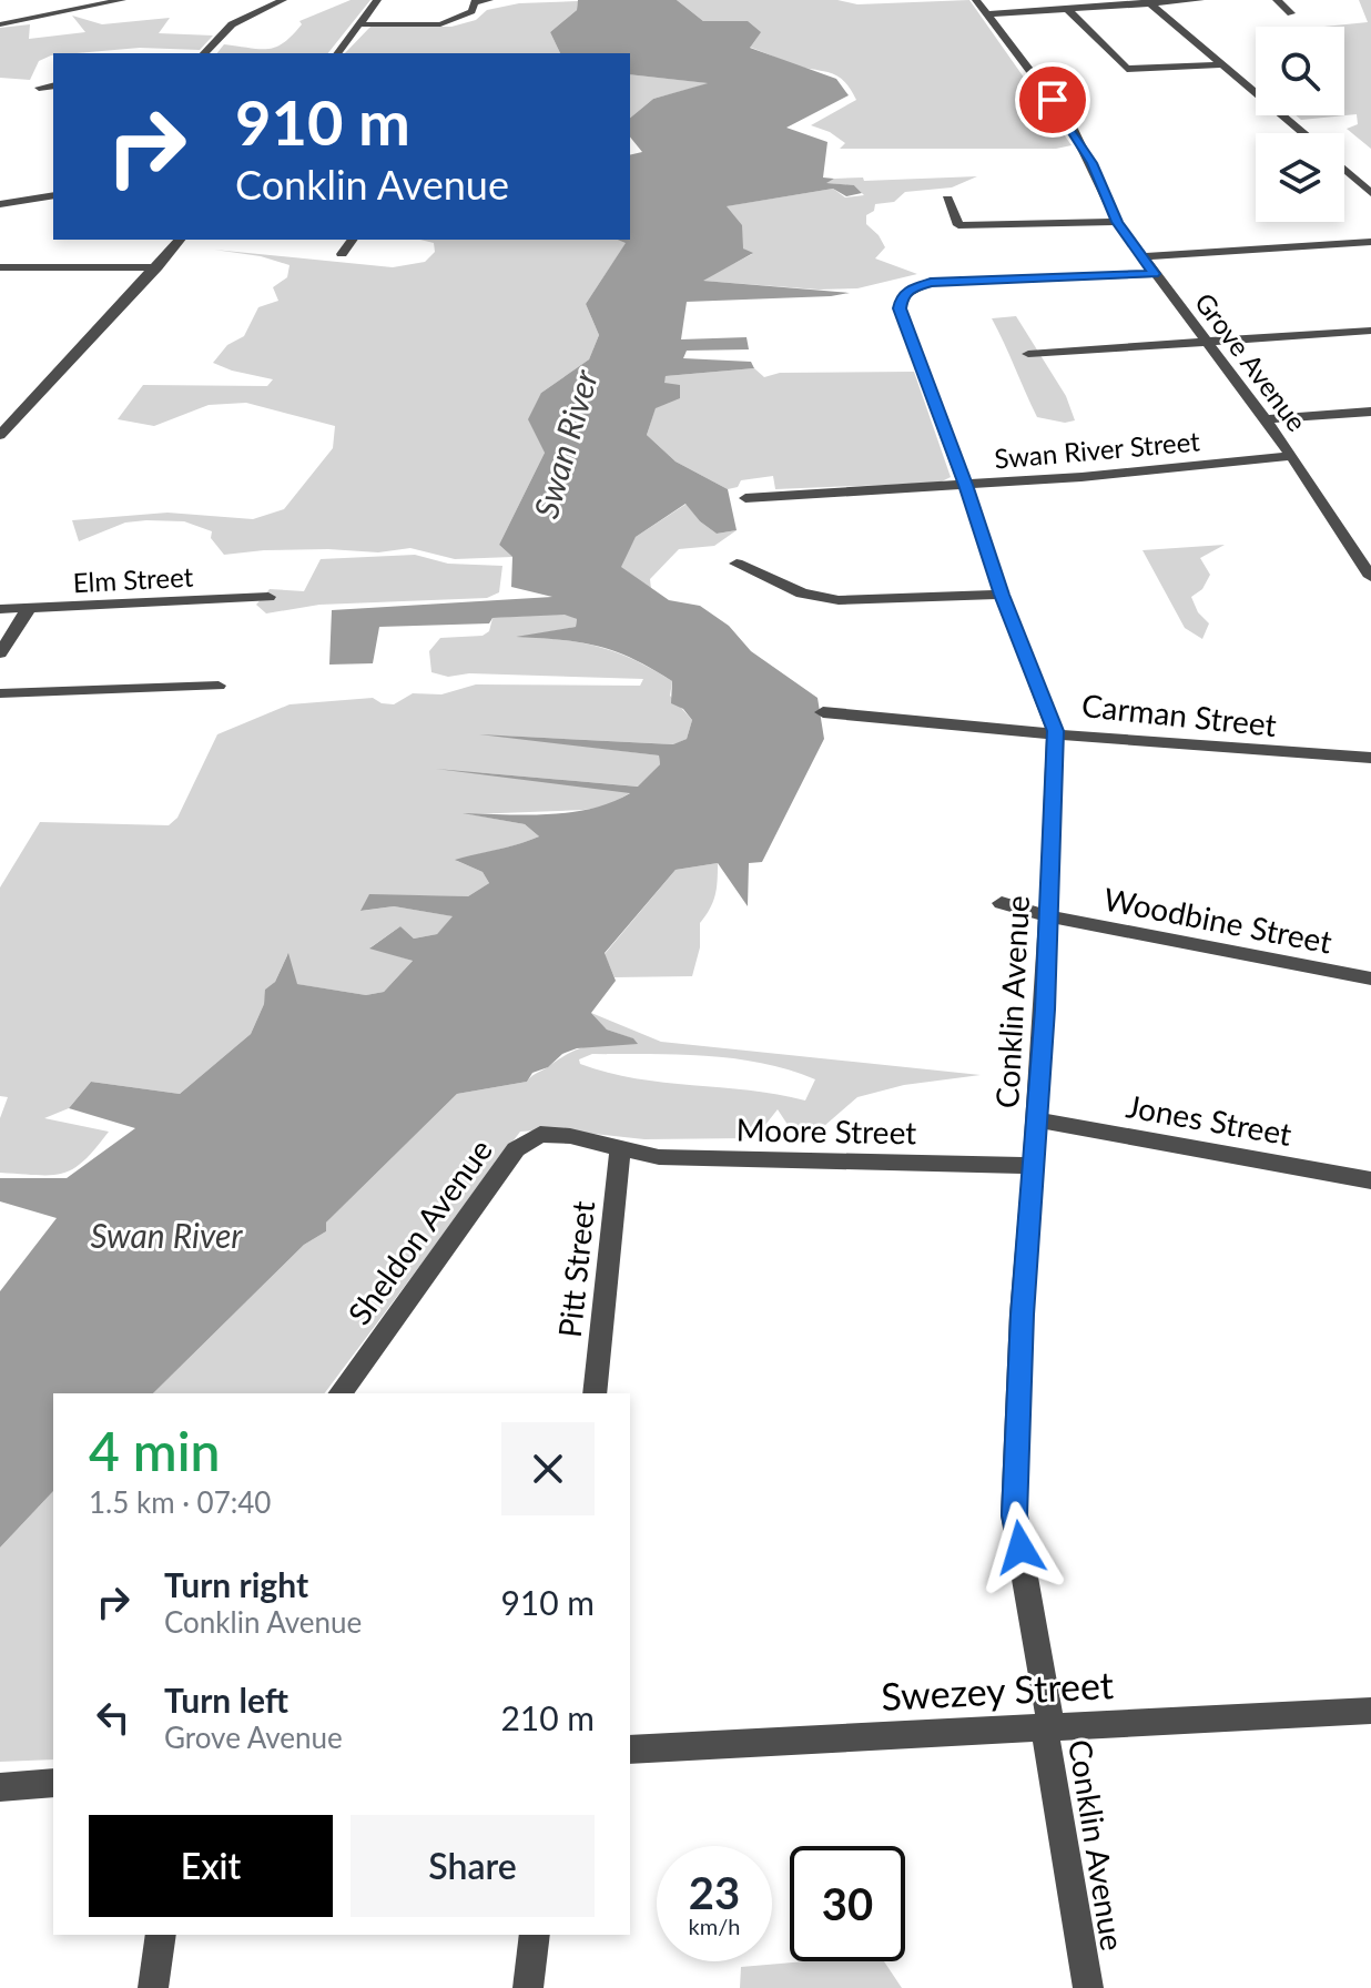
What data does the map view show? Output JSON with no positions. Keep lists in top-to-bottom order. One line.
{"streets":{"street":["Grove Avenue","Swan River Street","Elm Street","Carman Street","Woodbine Street","Conklin Avenue","Jones Street","Moore Street","Sheldon Avenue","Pitt Street","Swezey Street"]},"crossings":[["Grove Avenue","Swan River Street"],["Grove Avenue","Conklin Avenue"],["Swan River Street","Conklin Avenue"],["Carman Street","Conklin Avenue"],["Woodbine Street","Conklin Avenue"],["Conklin Avenue","Jones Street"],["Conklin Avenue","Moore Street"],["Conklin Avenue","Swezey Street"],["Moore Street","Sheldon Avenue"],["Moore Street","Pitt Street"],["Sheldon Avenue","Pitt Street"]],"water":["Swan River"],"page":{"turn":["910 m","Conklin Avenue"],"heading":["4 min","1.5 km · 07:40"],"list":[{"name":"Turn right","note":"Conklin Avenue","value":"910 m"},{"name":"Turn left","note":"Grove Avenue","value":"210 m"}],"buttons":["Exit","Share"],"speed":"23 km/h","limit":"30"}}
